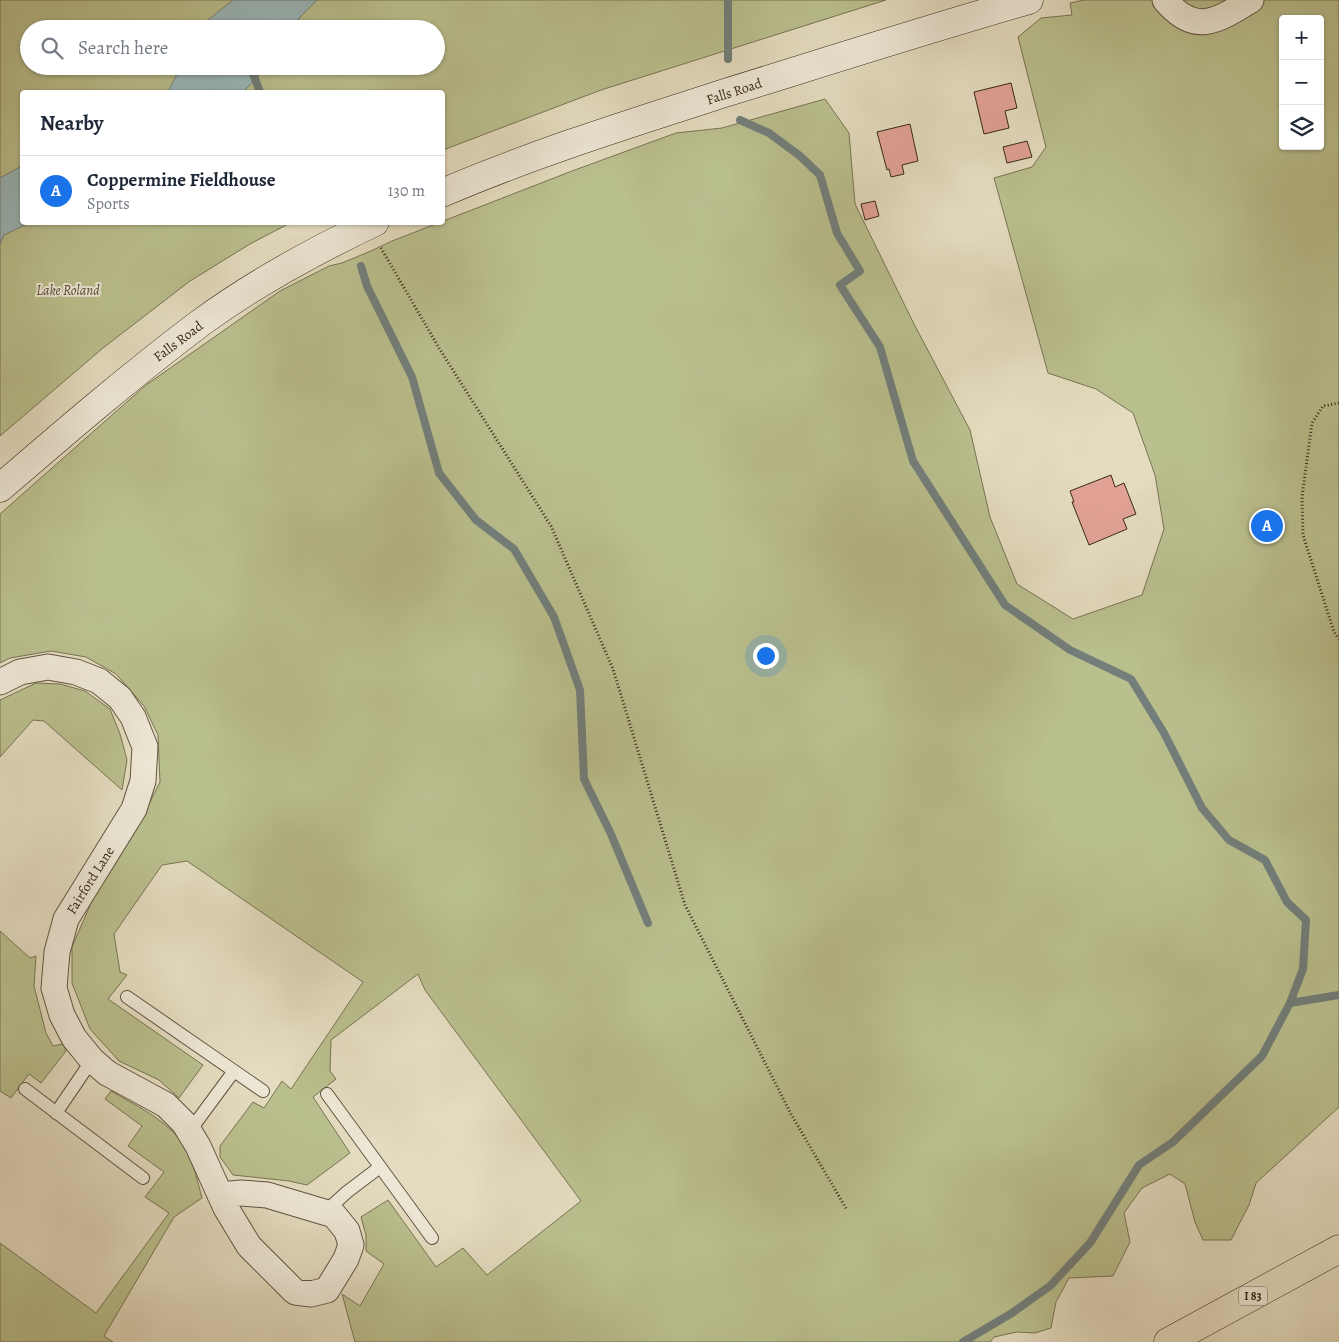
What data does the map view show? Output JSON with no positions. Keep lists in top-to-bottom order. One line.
{"streets":{"highway":["I 83"],"main road":["Falls Road"],"street":["Fairford Lane"]},"parks":["Lake Roland"],"page":{"map_buttons":["+","−"],"search":"Search here","heading":"Nearby","list":[{"mark":"A","name":"Coppermine Fieldhouse","note":"Sports","value":"130 m"}],"pins":"A"}}
